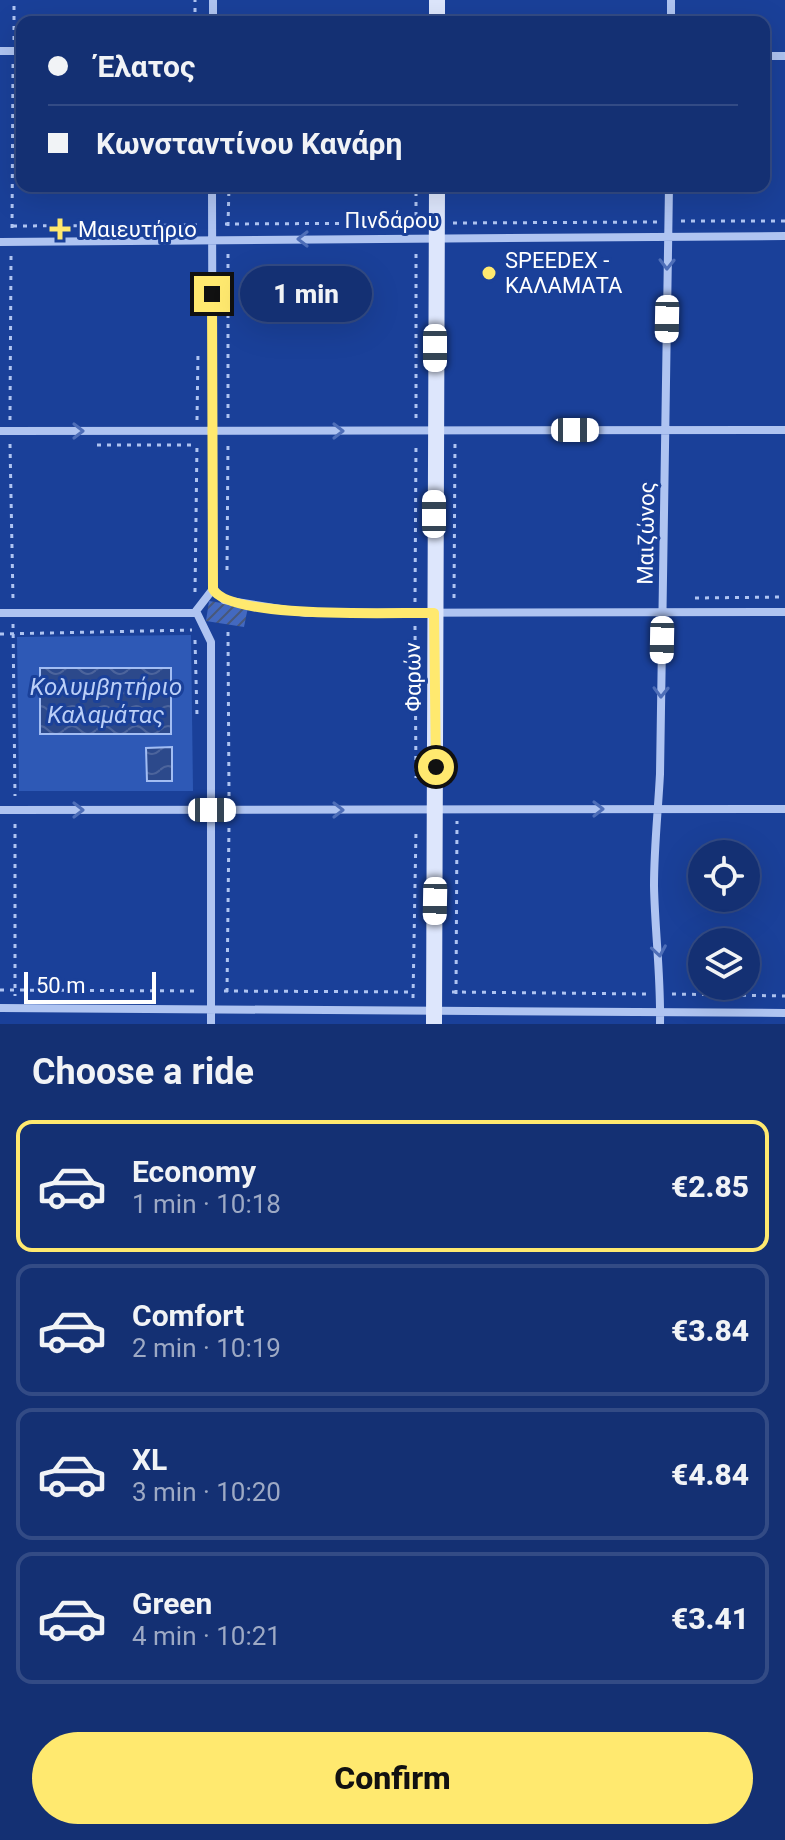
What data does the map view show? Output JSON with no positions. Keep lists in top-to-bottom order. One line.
{"streets":{"main road":["Φαρών"],"street":["Πινδάρου","Μαιζώνος"]},"crossings":[["Πινδάρου","Μαιζώνος"],["Πινδάρου","Φαρών"]],"one_way":["Μαιζώνος"],"water":["Κολυμβητήριο Καλαμάτας"],"places":{"health":["Μαιευτήριο"],"other":["SPEEDEX - ΚΑΛΑΜΑΤΑ"]},"scale_bar":"50 m","page":{"banner":["Έλατος","Κωνσταντίνου Κανάρη"],"bubble":"1 min","scale":"50 m","heading":"Choose a ride","list":[{"name":"Economy","note":"1 min · 10:18","value":"€2.85"},{"name":"Comfort","note":"2 min · 10:19","value":"€3.84"},{"name":"XL","note":"3 min · 10:20","value":"€4.84"},{"name":"Green","note":"4 min · 10:21","value":"€3.41"}],"buttons":"Confirm"}}
